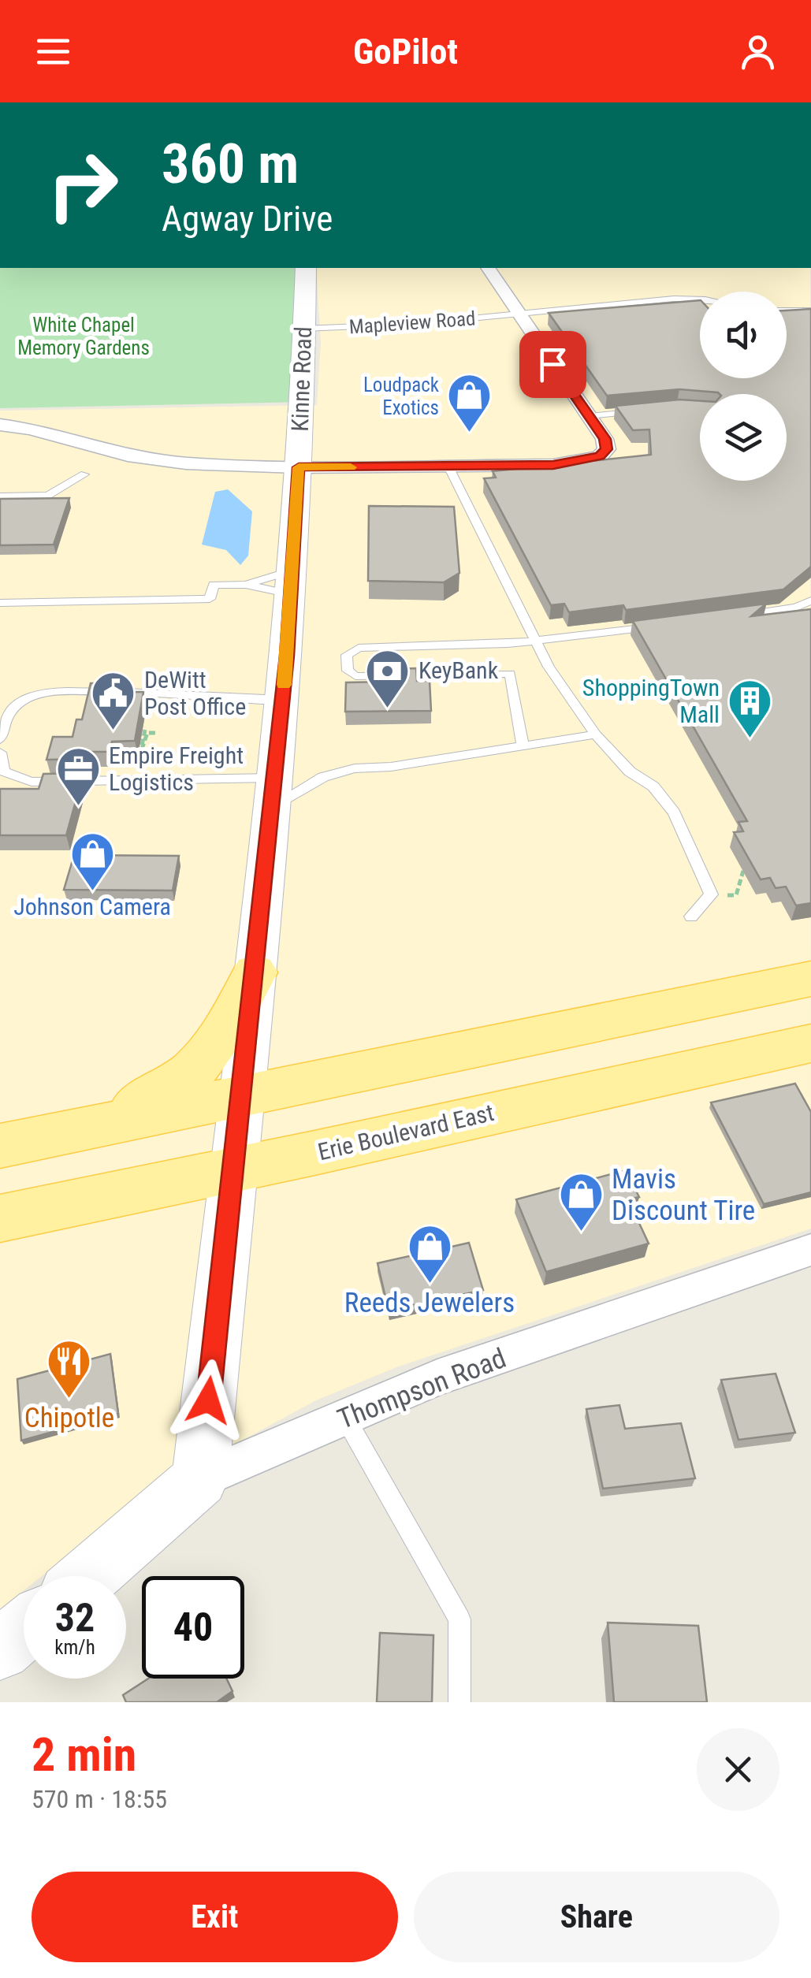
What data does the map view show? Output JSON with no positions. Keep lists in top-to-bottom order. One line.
{"streets":{"main road":["Erie Boulevard East"],"street":["Kinne Road","Thompson Road"],"lane":["Mapleview Road"]},"crossings":[["Mapleview Road","Kinne Road"],["Kinne Road","Erie Boulevard East"],["Kinne Road","Thompson Road"]],"parks":["White Chapel Memory Gardens"],"places":{"shop":["Loudpack Exotics","Johnson Camera","Mavis Discount Tire","Reeds Jewelers"],"bank":["KeyBank"],"public building":["DeWitt Post Office"],"building":["ShoppingTown Mall"],"office":["Empire Freight Logistics"],"restaurant":["Chipotle"]},"page":{"header":"GoPilot","turn":["360 m","Agway Drive"],"speed":"32 km/h","limit":"40","heading":["2 min","570 m · 18:55"],"buttons":["Exit","Share"]}}
